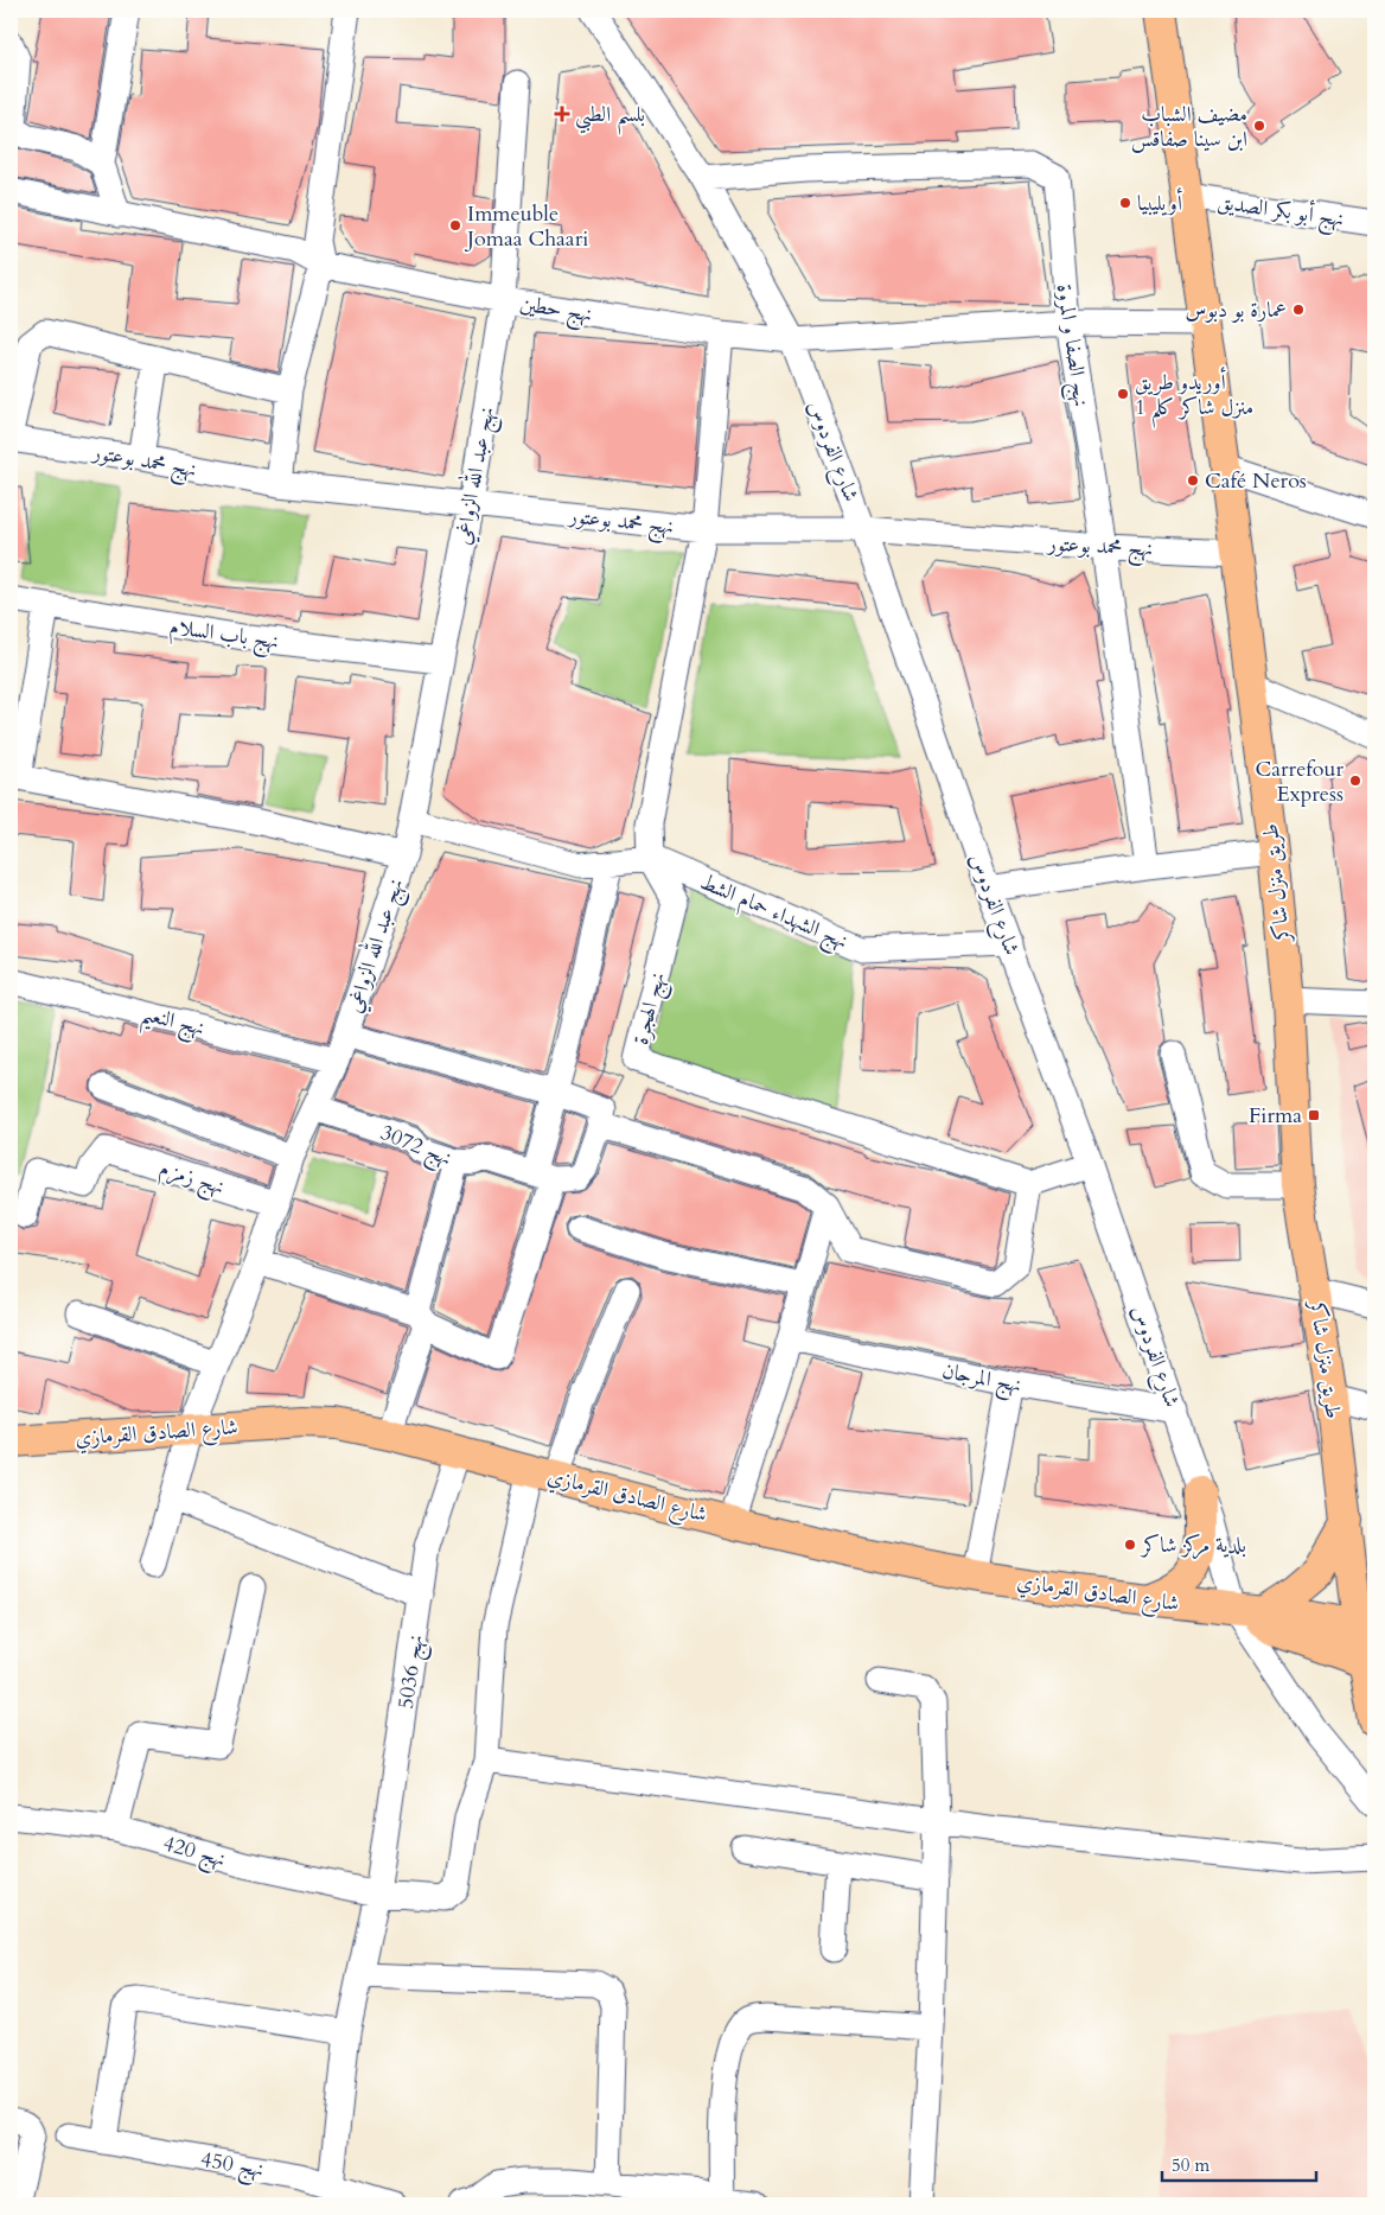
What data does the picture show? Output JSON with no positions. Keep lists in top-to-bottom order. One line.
{"streets":{"main road":["طريق منزل شاكر","شارع الصادق القرمازي"],"street":["نهج أبو بكر الصديق","نهج حطين","نهج الصفا و المروة","شارع الفردوس","نهج محمد بوعتور","نهج عبد الله الزواغي","نهج باب السلام","نهج الشهداء حمام الشط","نهج الهجرة","نهج النعيم","نهج 3072","نهج زمزم","نهج المرجان","نهج 5036","نهج 420","نهج 450"]},"crossings":[["نهج أبو بكر الصديق","طريق منزل شاكر"],["نهج حطين","نهج الصفا و المروة"],["نهج حطين","شارع الفردوس"],["نهج حطين","نهج عبد الله الزواغي"],["نهج حطين","طريق منزل شاكر"],["نهج حطين","نهج الهجرة"],["نهج الصفا و المروة","شارع الفردوس"],["نهج الصفا و المروة","نهج محمد بوعتور"],["شارع الفردوس","نهج محمد بوعتور"],["شارع الفردوس","نهج الشهداء حمام الشط"],["شارع الفردوس","نهج المرجان"],["شارع الفردوس","شارع الصادق القرمازي"],["نهج محمد بوعتور","نهج عبد الله الزواغي"],["نهج محمد بوعتور","طريق منزل شاكر"],["نهج محمد بوعتور","نهج الهجرة"],["نهج عبد الله الزواغي","نهج باب السلام"],["نهج عبد الله الزواغي","نهج النعيم"],["نهج عبد الله الزواغي","نهج 3072"],["نهج عبد الله الزواغي","نهج زمزم"],["نهج عبد الله الزواغي","شارع الصادق القرمازي"],["طريق منزل شاكر","شارع الصادق القرمازي"],["نهج الشهداء حمام الشط","نهج الهجرة"],["شارع الصادق القرمازي","نهج 5036"],["نهج 5036","نهج 420"],["نهج 5036","نهج 450"]],"places":{"health":["بلسم الطبي"],"other":["مضيف الشباب ابن سينا صفاقس","أويليبيا","Immeuble Jomaa Chaari","عمارة بو دبوس","أوريدو طريق منزل شاكر كلم 1","Café Neros","Carrefour Express","بلدية مركز شاكر"],"transit":["Firma"]},"scale_bar":"50 m"}
